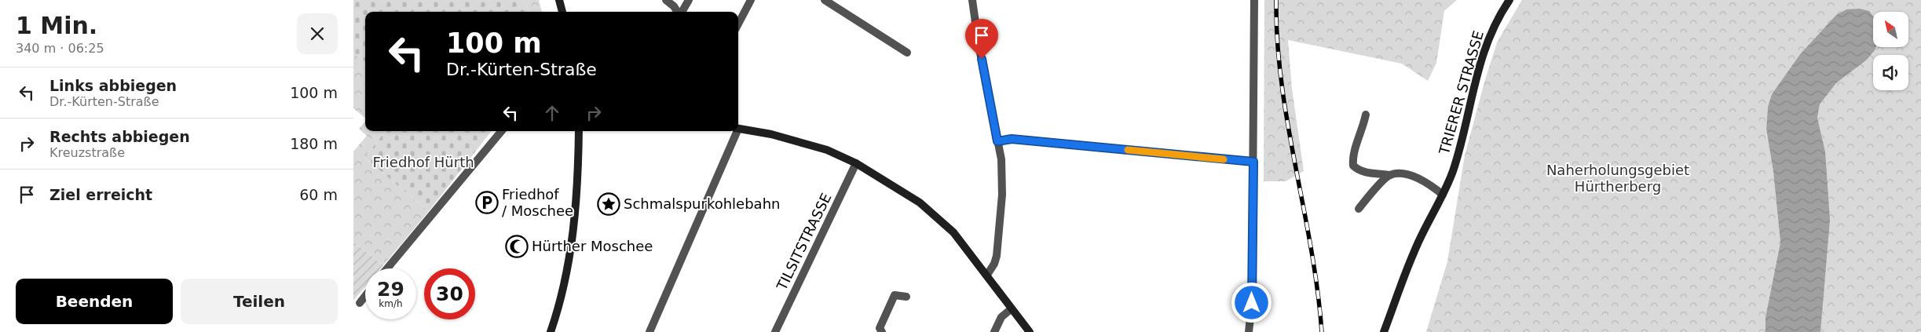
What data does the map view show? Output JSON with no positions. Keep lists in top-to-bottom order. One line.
{"streets":{"street":["TRIERER STRASSE","TILSITSTRASSE"]},"parks":["Friedhof Hürth","Naherholungsgebiet Hürtherberg"],"places":{"parking":["Friedhof / Moschee"],"place":["Schmalspurkohlebahn"],"mosque":["Hürther Moschee"]},"north":"top left","page":{"heading":["1 Min.","340 m · 06:25"],"turn":["100 m","Dr.-Kürten-Straße"],"list":[{"name":"Links abbiegen","note":"Dr.-Kürten-Straße","value":"100 m"},{"name":"Rechts abbiegen","note":"Kreuzstraße","value":"180 m"},{"name":"Ziel erreicht","value":"60 m"}],"speed":"29 km/h","limit":"30","buttons":["Beenden","Teilen"]}}
